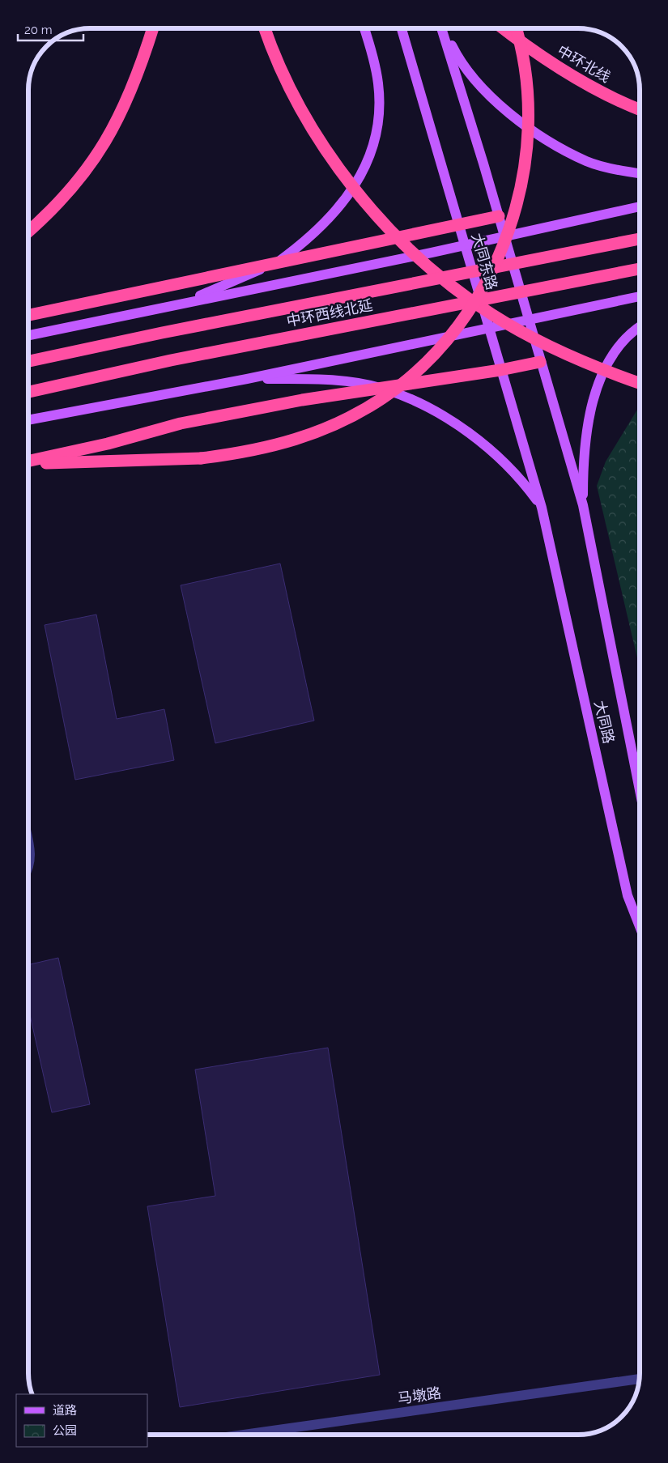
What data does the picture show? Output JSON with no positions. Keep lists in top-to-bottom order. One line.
{"streets":{"highway":["中环北线","中环西线北延"],"main road":["大同东路","大同路"],"street":["马墩路"]},"crossings":[["大同东路","大同路"]],"legend":["道路","公园"],"scale_bar":"20 m"}
